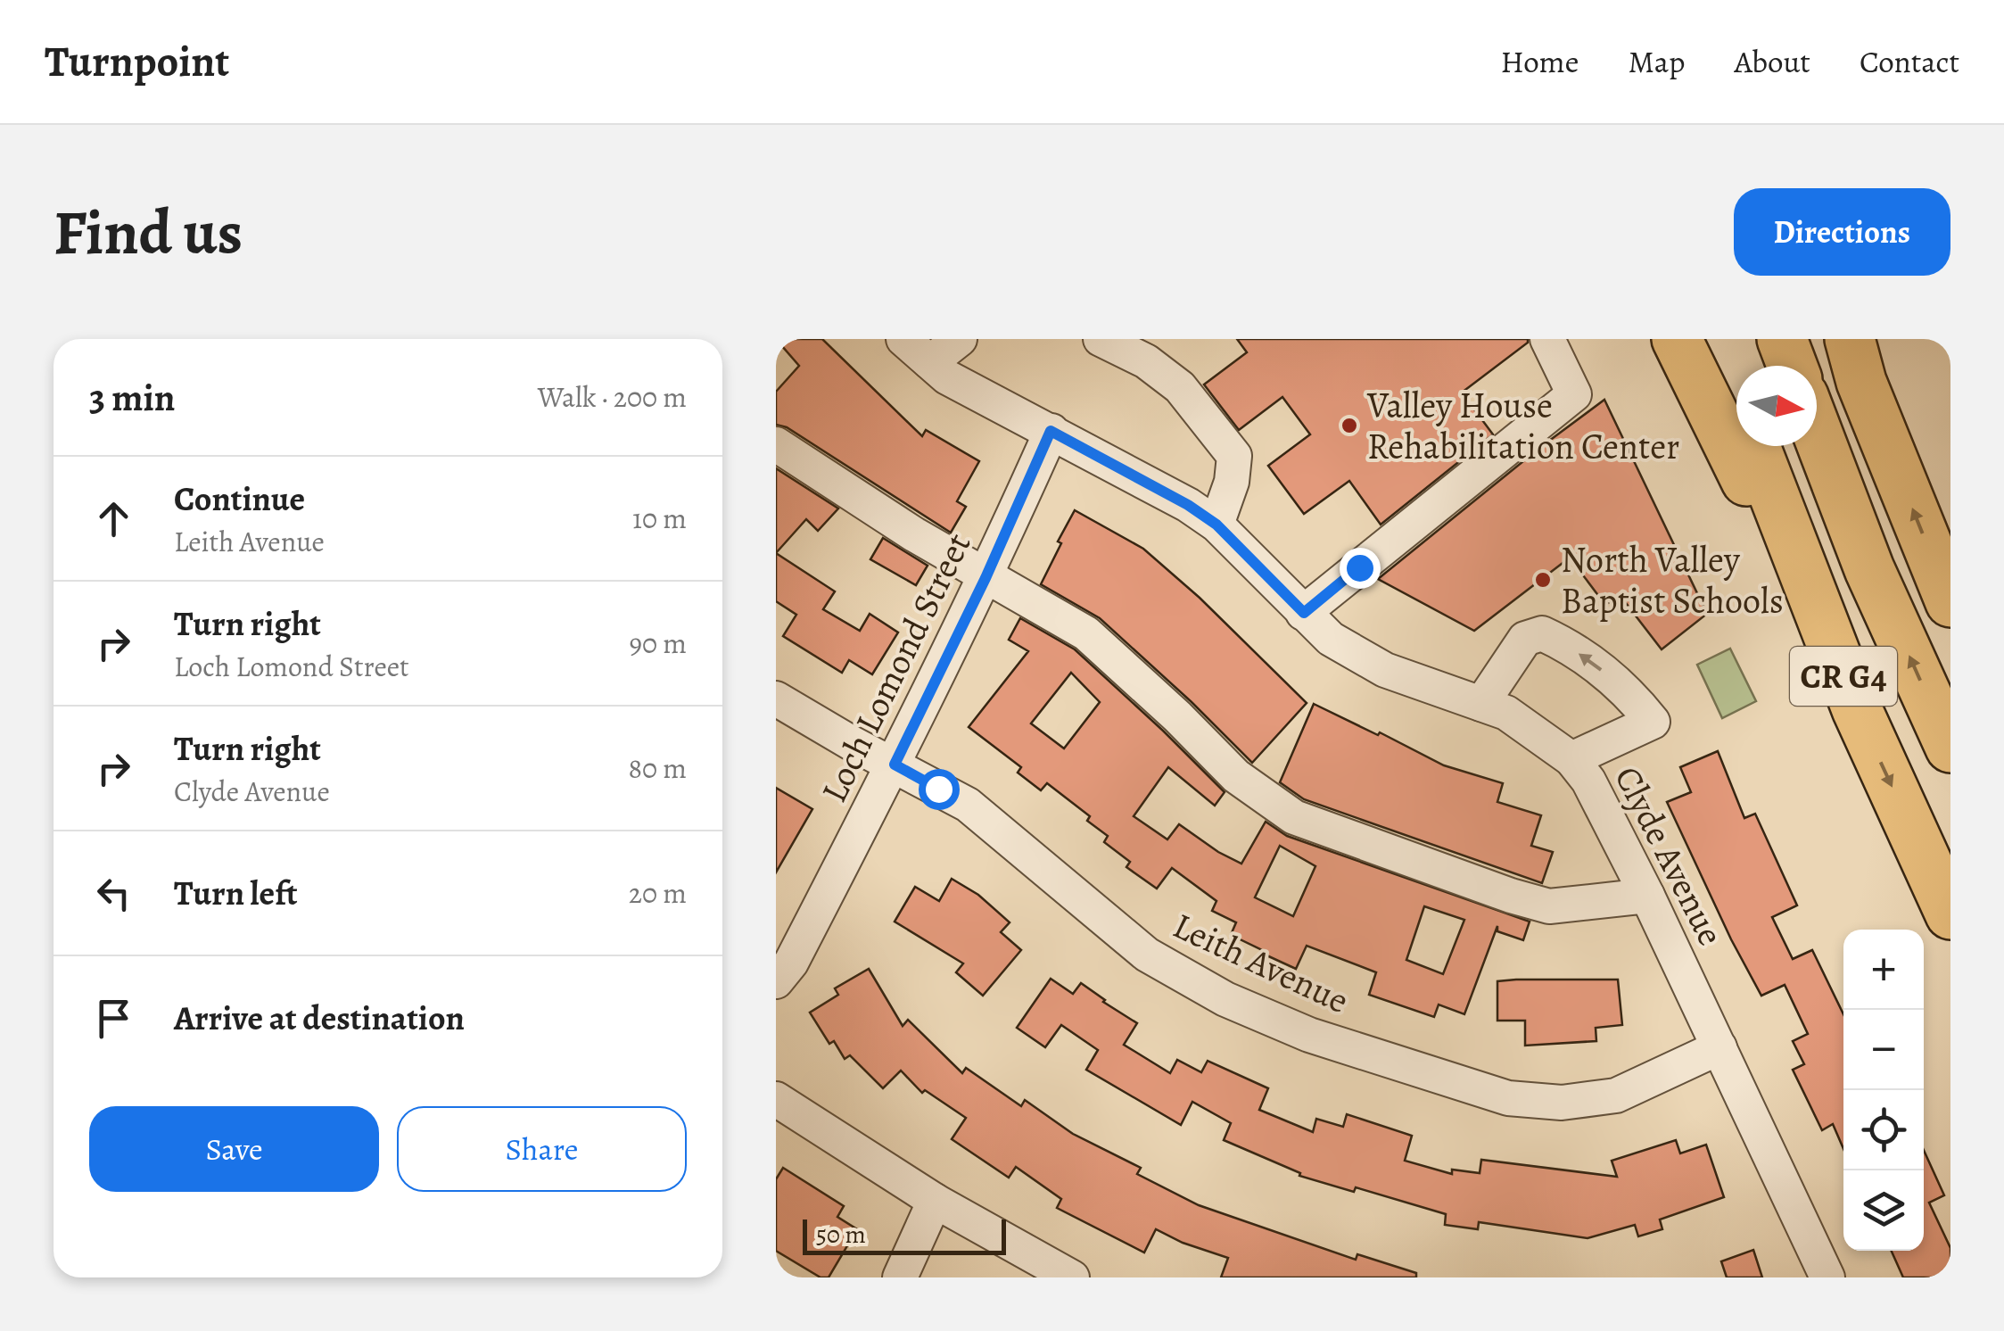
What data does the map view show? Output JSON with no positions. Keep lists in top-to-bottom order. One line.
{"streets":{"highway":["CR G4"],"street":["Loch Lomond Street","Clyde Avenue","Leith Avenue"]},"crossings":[["Loch Lomond Street","Clyde Avenue"],["Loch Lomond Street","Leith Avenue"],["Clyde Avenue","Leith Avenue"]],"places":["Valley House Rehabilitation Center","North Valley Baptist Schools"],"scale_bar":"50 m","north":"right","page":{"header":"Turnpoint","nav":["Home","Map","About","Contact"],"buttons":["Directions",["Save","Share"]],"title":"Find us","heading":["3 min","Walk · 200 m"],"list":[["Continue","Leith Avenue","10 m"],["Turn right","Loch Lomond Street","90 m"],["Turn right","Clyde Avenue","80 m"],["Turn left","20 m"],"Arrive at destination"],"map_buttons":["+","−"],"scale":"50 m"}}
